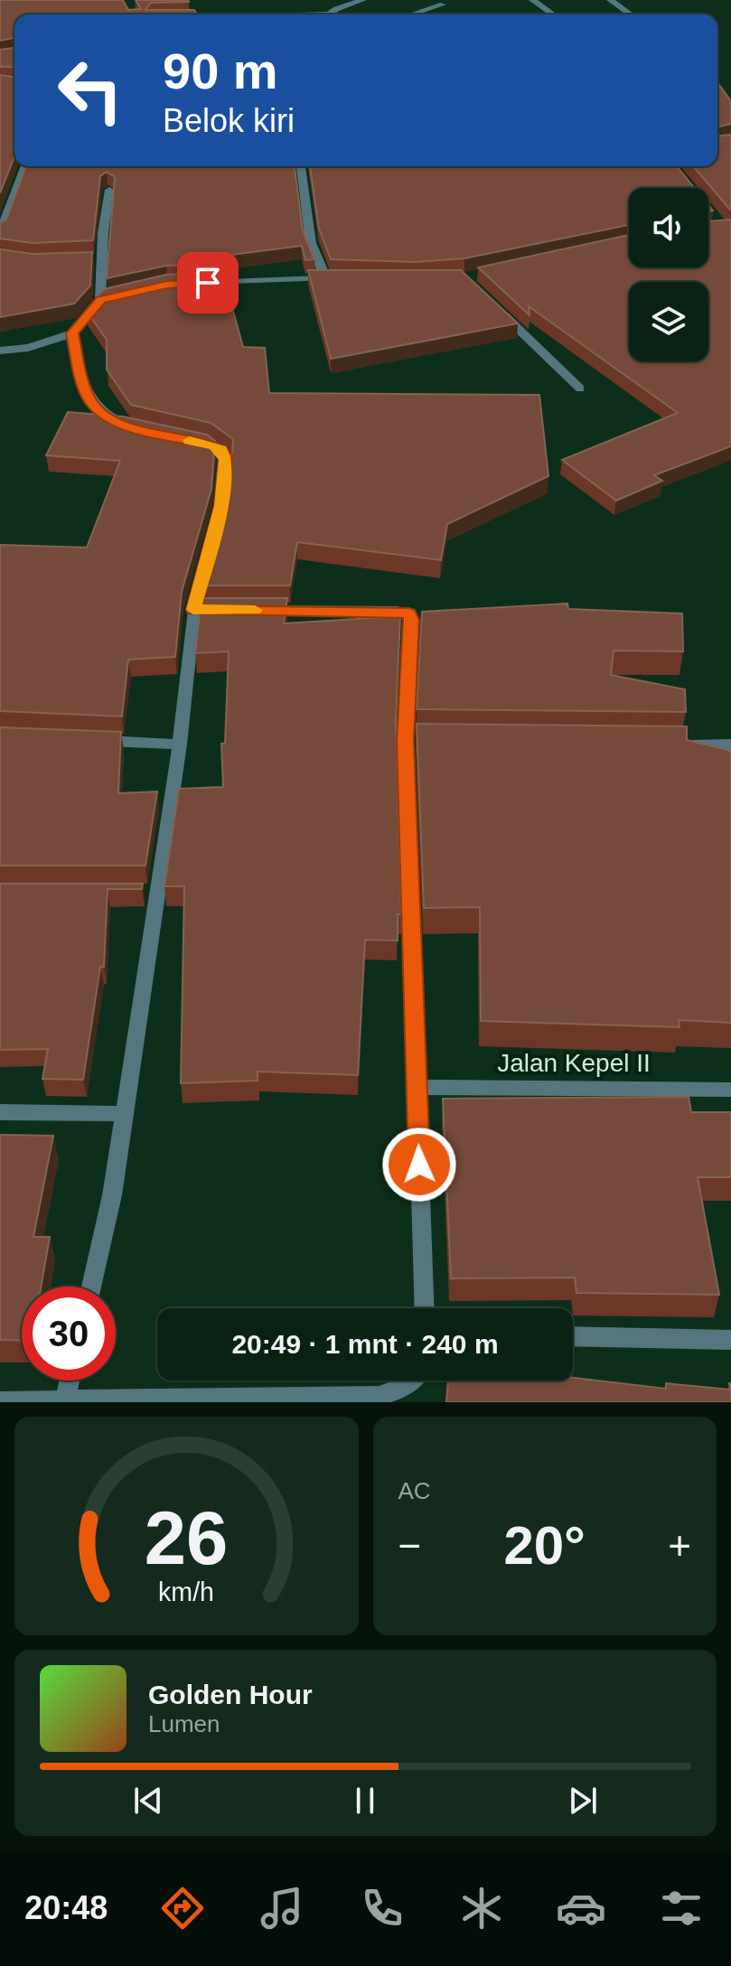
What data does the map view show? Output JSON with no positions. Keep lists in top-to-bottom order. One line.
{"streets":{"street":["Jalan Kepel II"]},"page":{"turn":["90 m","Belok kiri"],"limit":"30","trip":"20:49 · 1 mnt · 240 m","tile":"AC","heat":["−","20°","+"],"song":["Golden Hour","Lumen"],"tabs":"20:48","gauge":["26","km/h"]}}
